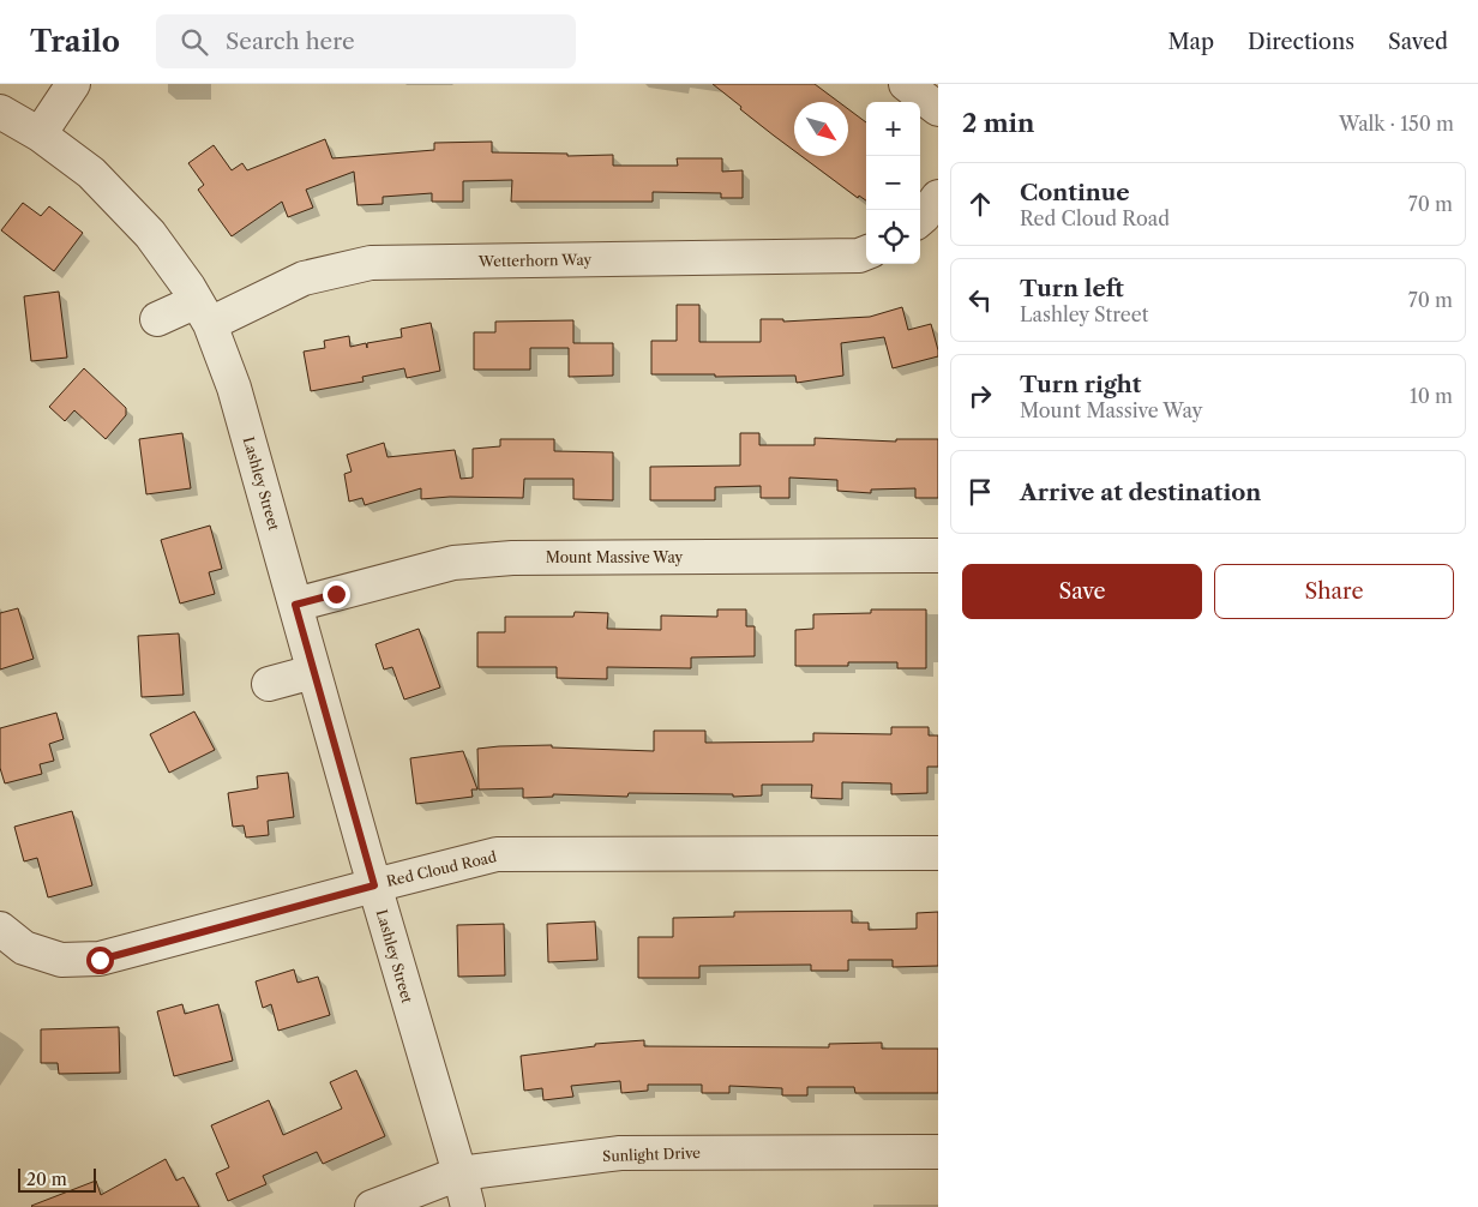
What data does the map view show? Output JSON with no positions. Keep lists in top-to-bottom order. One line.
{"streets":{"street":["Wetterhorn Way","Lashley Street","Mount Massive Way","Red Cloud Road","Sunlight Drive"]},"crossings":[["Wetterhorn Way","Lashley Street"],["Lashley Street","Mount Massive Way"],["Lashley Street","Red Cloud Road"],["Lashley Street","Sunlight Drive"]],"scale_bar":"20 m","north":"bottom right","page":{"header":"Trailo","search":"Search here","nav":["Map","Directions","Saved"],"heading":["2 min","Walk · 150 m"],"map_buttons":["+","−"],"list":[["Continue","Red Cloud Road","70 m"],["Turn left","Lashley Street","70 m"],["Turn right","Mount Massive Way","10 m"],"Arrive at destination"],"buttons":["Save","Share"],"scale":"20 m"}}
